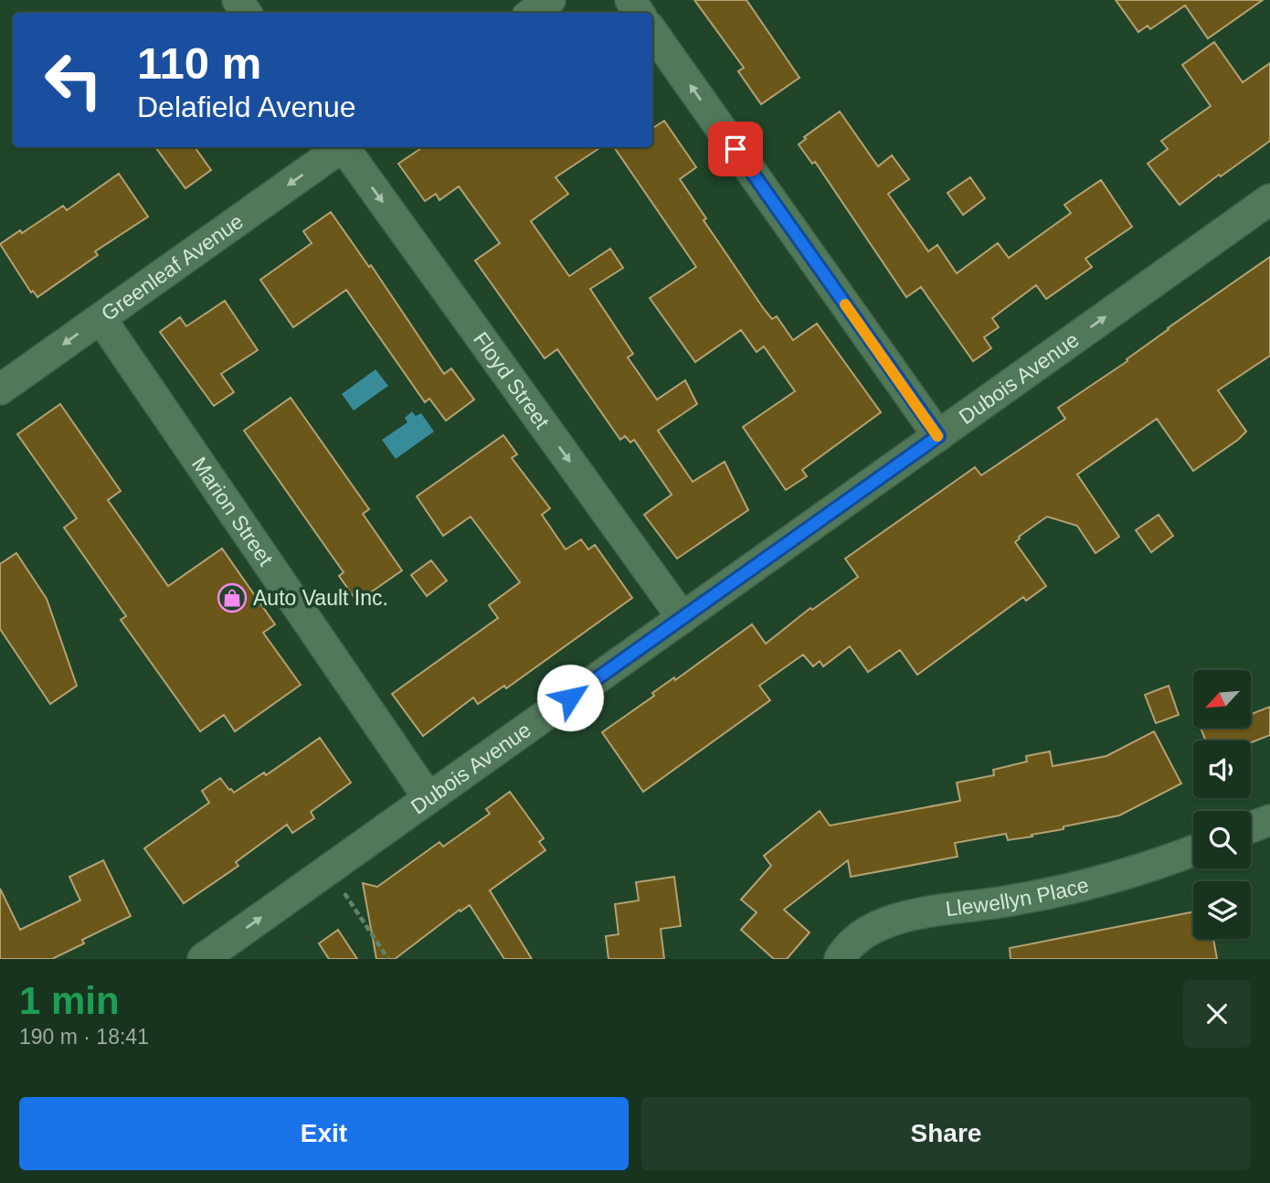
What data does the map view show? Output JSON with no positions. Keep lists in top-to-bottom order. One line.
{"streets":{"street":["Greenleaf Avenue","Dubois Avenue","Floyd Street","Marion Street","Llewellyn Place"]},"crossings":[["Greenleaf Avenue","Marion Street"],["Dubois Avenue","Floyd Street"],["Dubois Avenue","Marion Street"]],"one_way":["Greenleaf Avenue","Dubois Avenue","Floyd Street"],"places":{"shop":["Auto Vault Inc."]},"north":"bottom left","page":{"turn":["110 m","Delafield Avenue"],"heading":["1 min","190 m · 18:41"],"buttons":["Exit","Share"]}}
